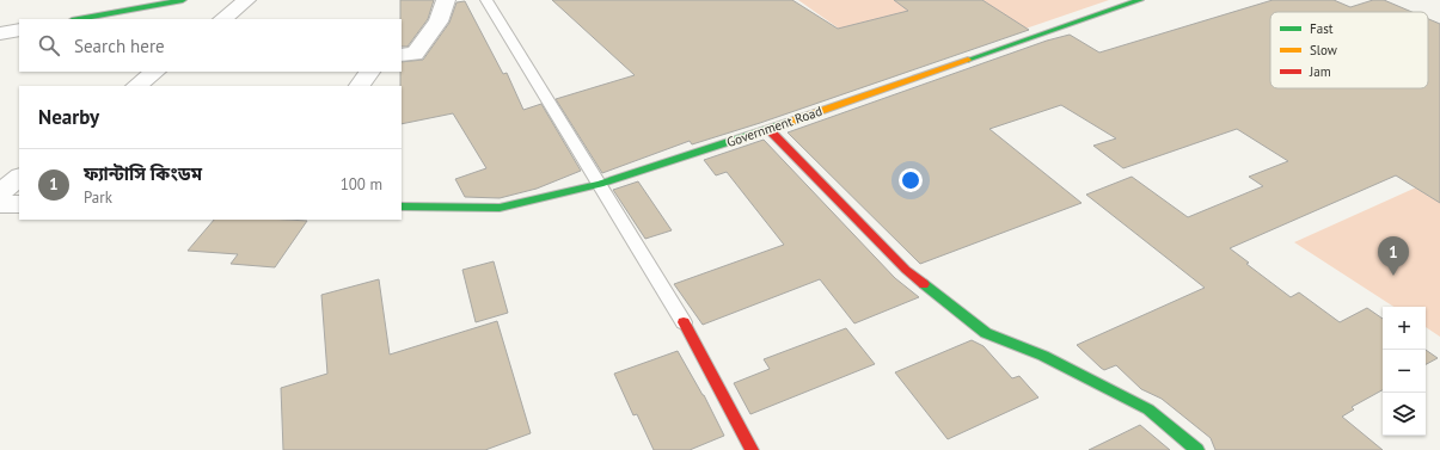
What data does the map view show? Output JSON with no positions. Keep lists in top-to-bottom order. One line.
{"streets":{"street":["Government Road"]},"legend":["Fast","Slow","Jam"],"page":{"search":"Search here","heading":"Nearby","list":[{"mark":"1","name":"ফ্যান্টাসি কিংডম","note":"Park","value":"100 m"}],"pins":"1","map_buttons":["+","−"]}}
